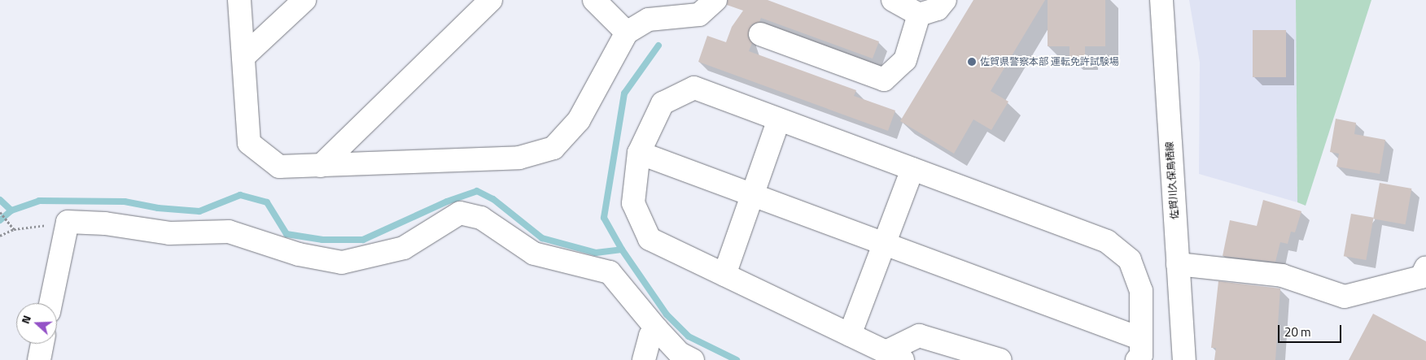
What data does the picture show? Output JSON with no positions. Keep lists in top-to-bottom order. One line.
{"streets":{"street":["佐賀川久保鳥栖線"]},"places":["佐賀県警察本部 運転免許試験場"],"scale_bar":"20 m","north":"left"}
